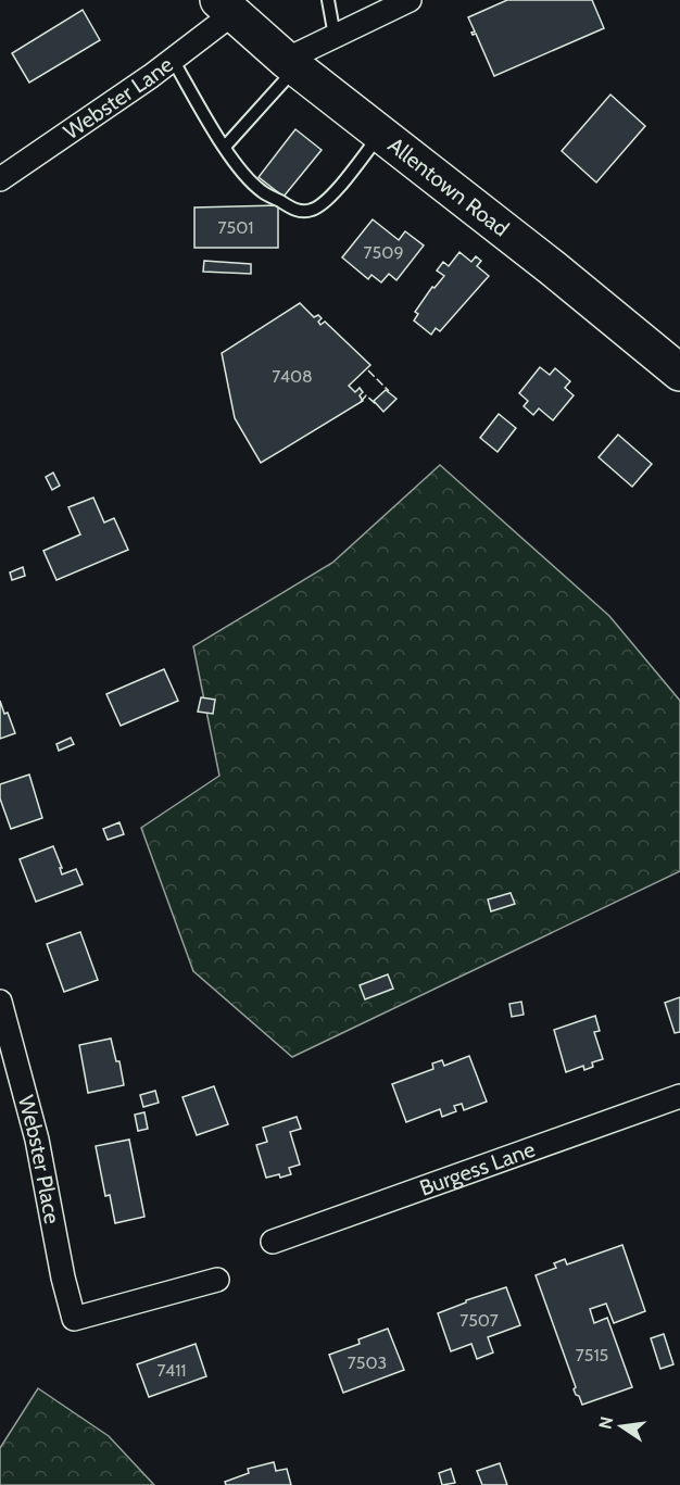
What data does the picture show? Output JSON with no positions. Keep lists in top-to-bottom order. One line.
{"streets":{"main road":["Allentown Road"],"street":["Webster Lane","Webster Place","Burgess Lane"]},"crossings":[["Webster Lane","Allentown Road"]],"house_numbers":["7501","7509","7408","7507","7515","7503","7411"],"north":"left"}
